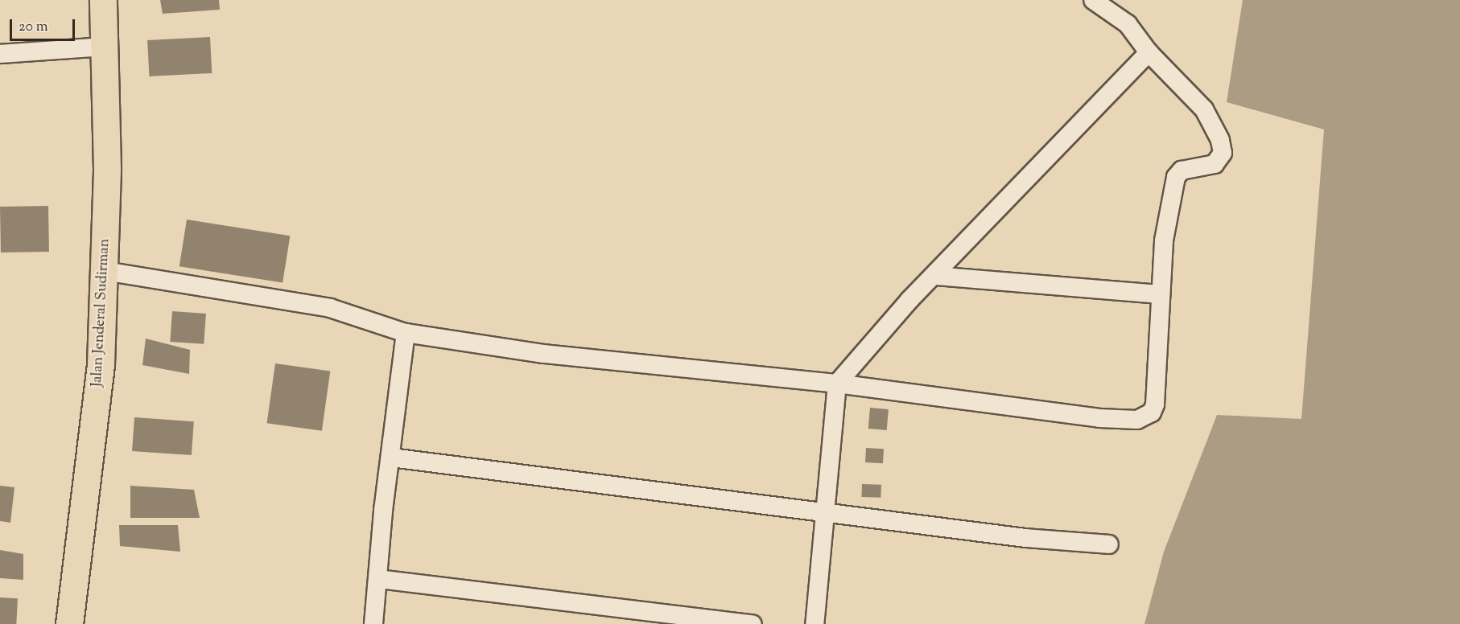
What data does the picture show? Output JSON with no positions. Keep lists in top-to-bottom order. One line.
{"streets":{"highway":["Jalan Jenderal Sudirman"]},"scale_bar":"20 m"}
